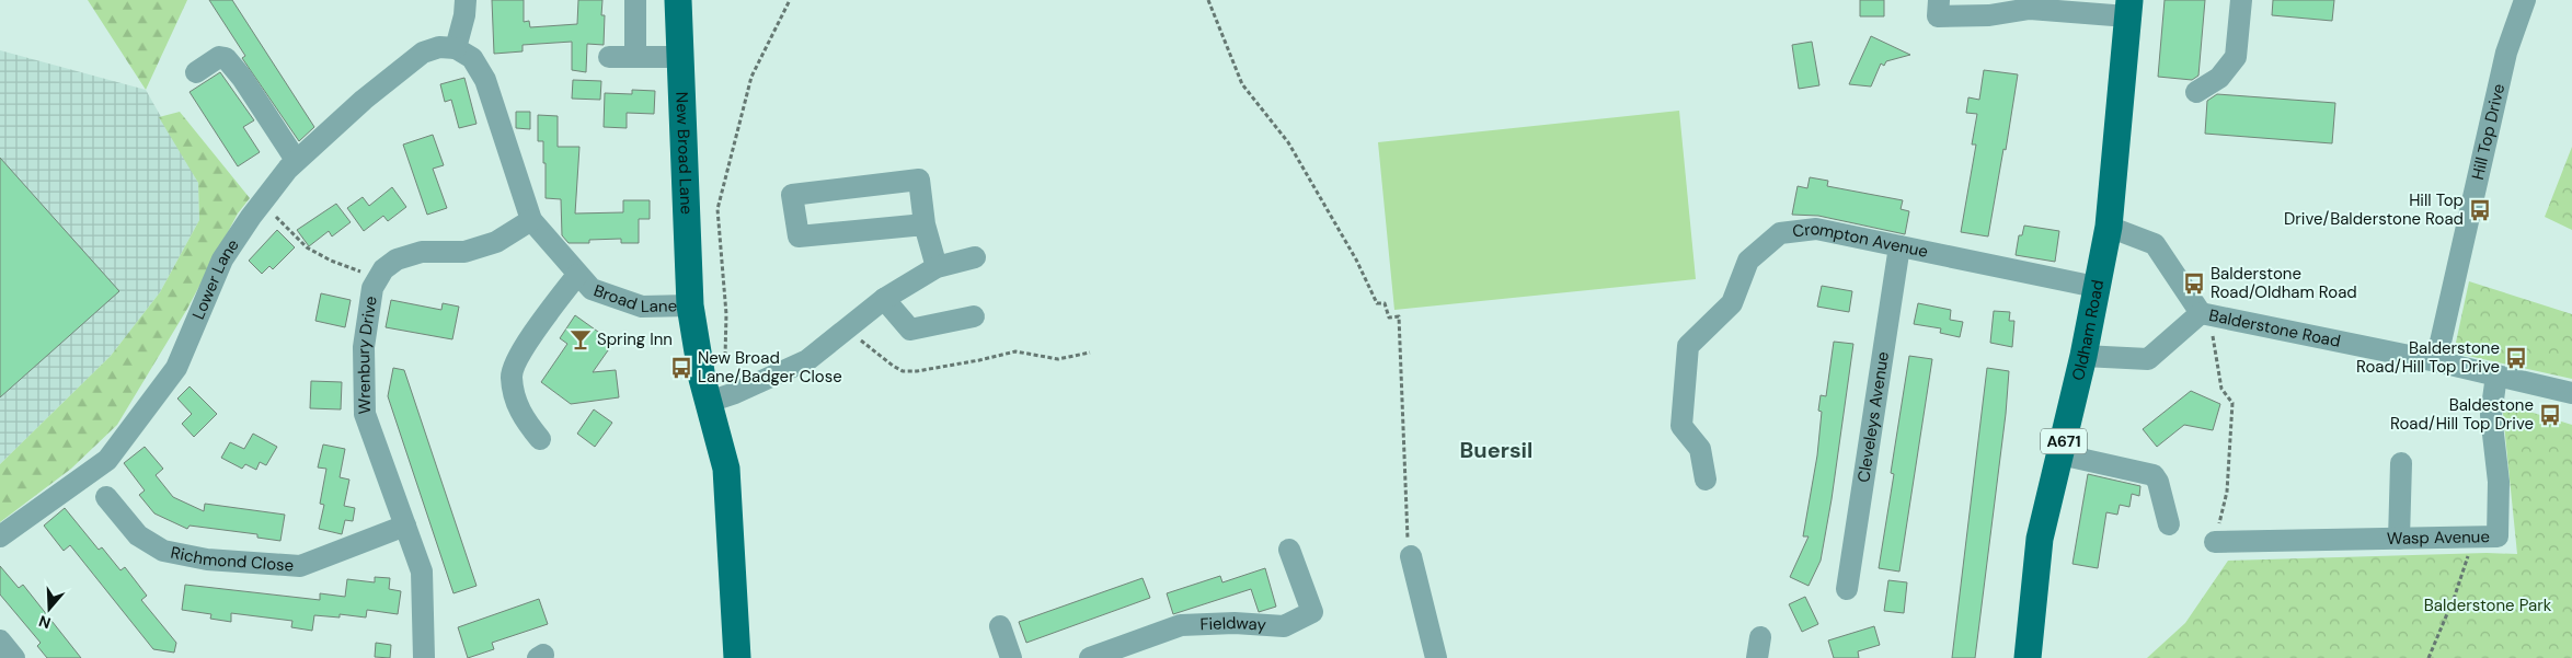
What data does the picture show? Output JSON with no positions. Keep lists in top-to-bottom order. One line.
{"streets":{"main road":["New Broad Lane","Broad Lane","Oldham Road","A671"],"street":["Hill Top Drive","Crompton Avenue","Lower Lane","Balderstone Road","Wrenbury Drive","Cleveleys Avenue","Wasp Avenue","Richmond Close","Fieldway"]},"crossings":[["Hill Top Drive","Balderstone Road"],["New Broad Lane","Broad Lane"],["Crompton Avenue","Oldham Road"],["Crompton Avenue","Cleveleys Avenue"],["Lower Lane","Broad Lane"],["Broad Lane","Wrenbury Drive"],["Balderstone Road","Wasp Avenue"],["Wrenbury Drive","Richmond Close"]],"districts":["Buersil"],"parks":["Balderstone Park"],"places":{"bus stop":["Hill Top Drive/Balderstone Road","Balderstone Road/Oldham Road","Balderstone Road/Hill Top Drive","New Broad Lane/Badger Close","Baldestone Road/Hill Top Drive"],"bar":["Spring Inn"]},"north":"bottom"}
